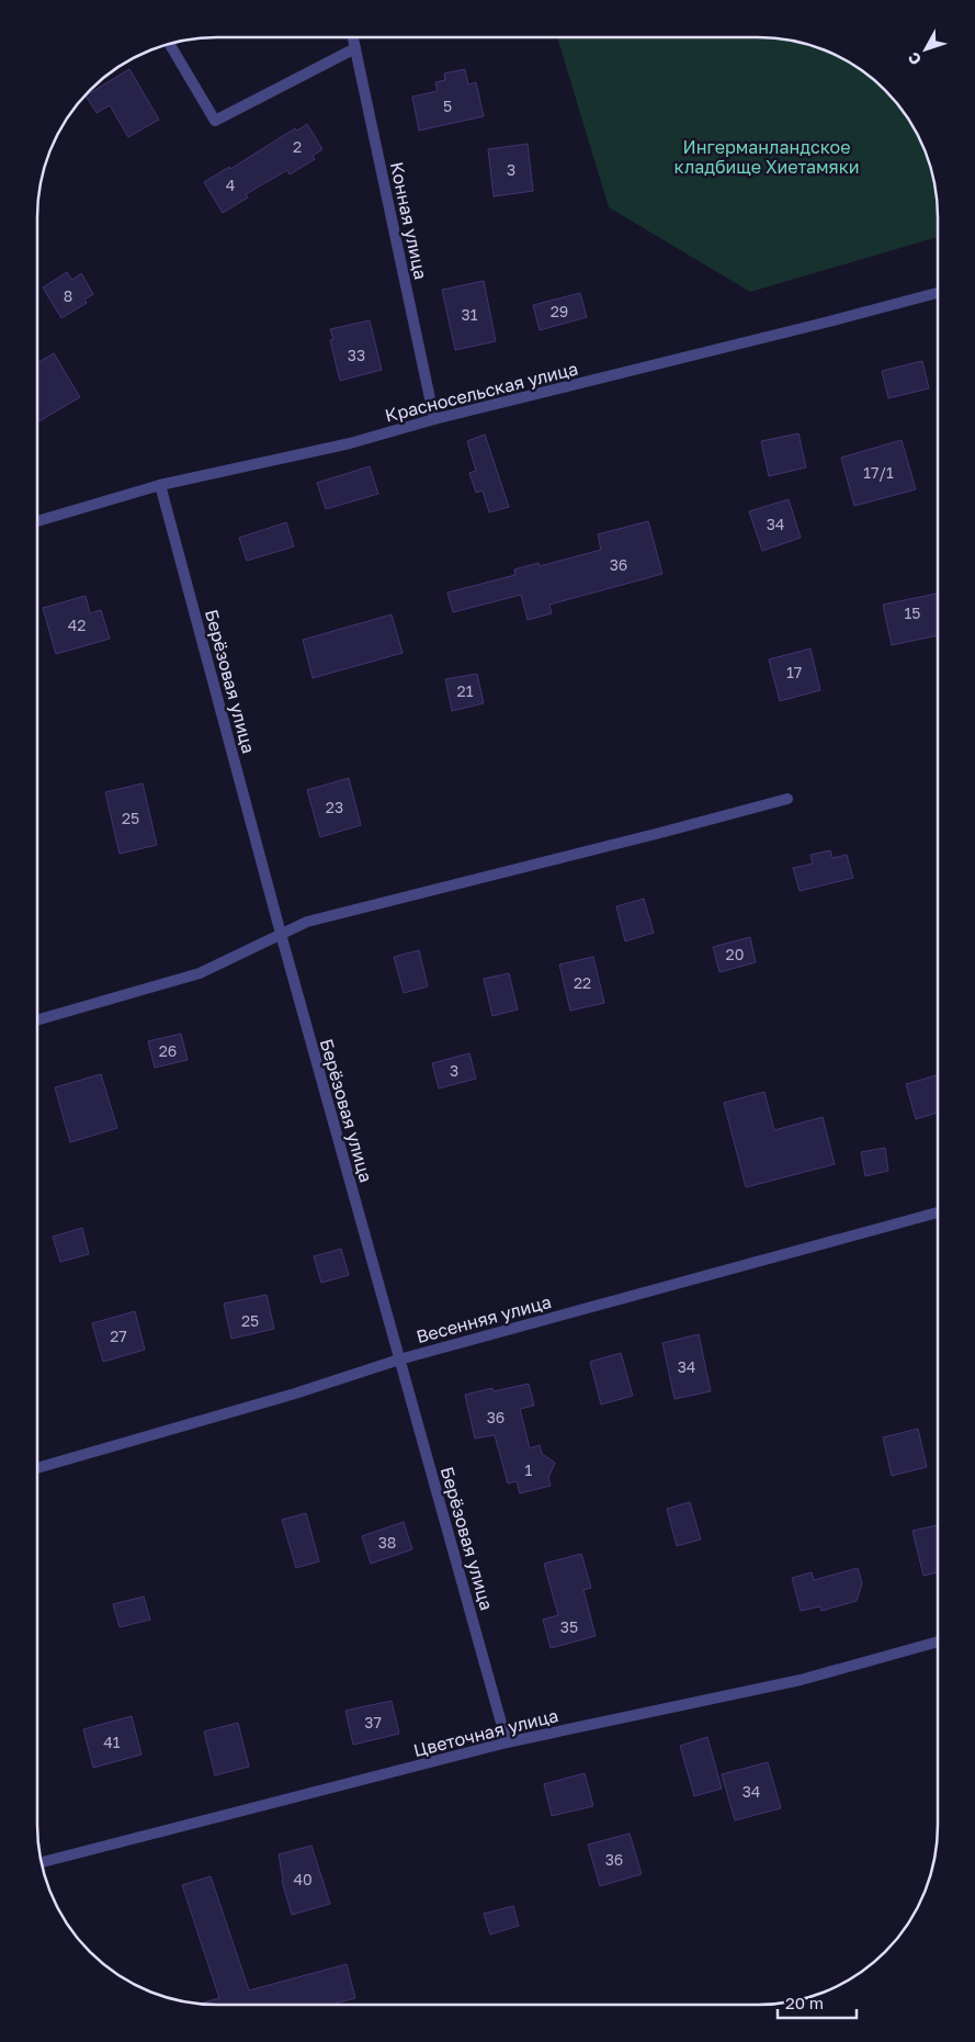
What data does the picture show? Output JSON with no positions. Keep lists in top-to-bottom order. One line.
{"streets":{"street":["Конная улица","Красносельская улица","Берёзовая улица","Весенняя улица","Цветочная улица"]},"crossings":[["Конная улица","Красносельская улица"],["Красносельская улица","Берёзовая улица"],["Берёзовая улица","Весенняя улица"],["Берёзовая улица","Цветочная улица"]],"parks":["Ингерманландское кладбище Хиетамяки"],"house_numbers":["5","2","3","4","8","29","31","33","17/1","34","36","15","42","17","21","23","25","20","22","26","3","25","27","34","36","1","38","35","37","41","34","36","40"],"scale_bar":"20 m","north":"bottom left"}
